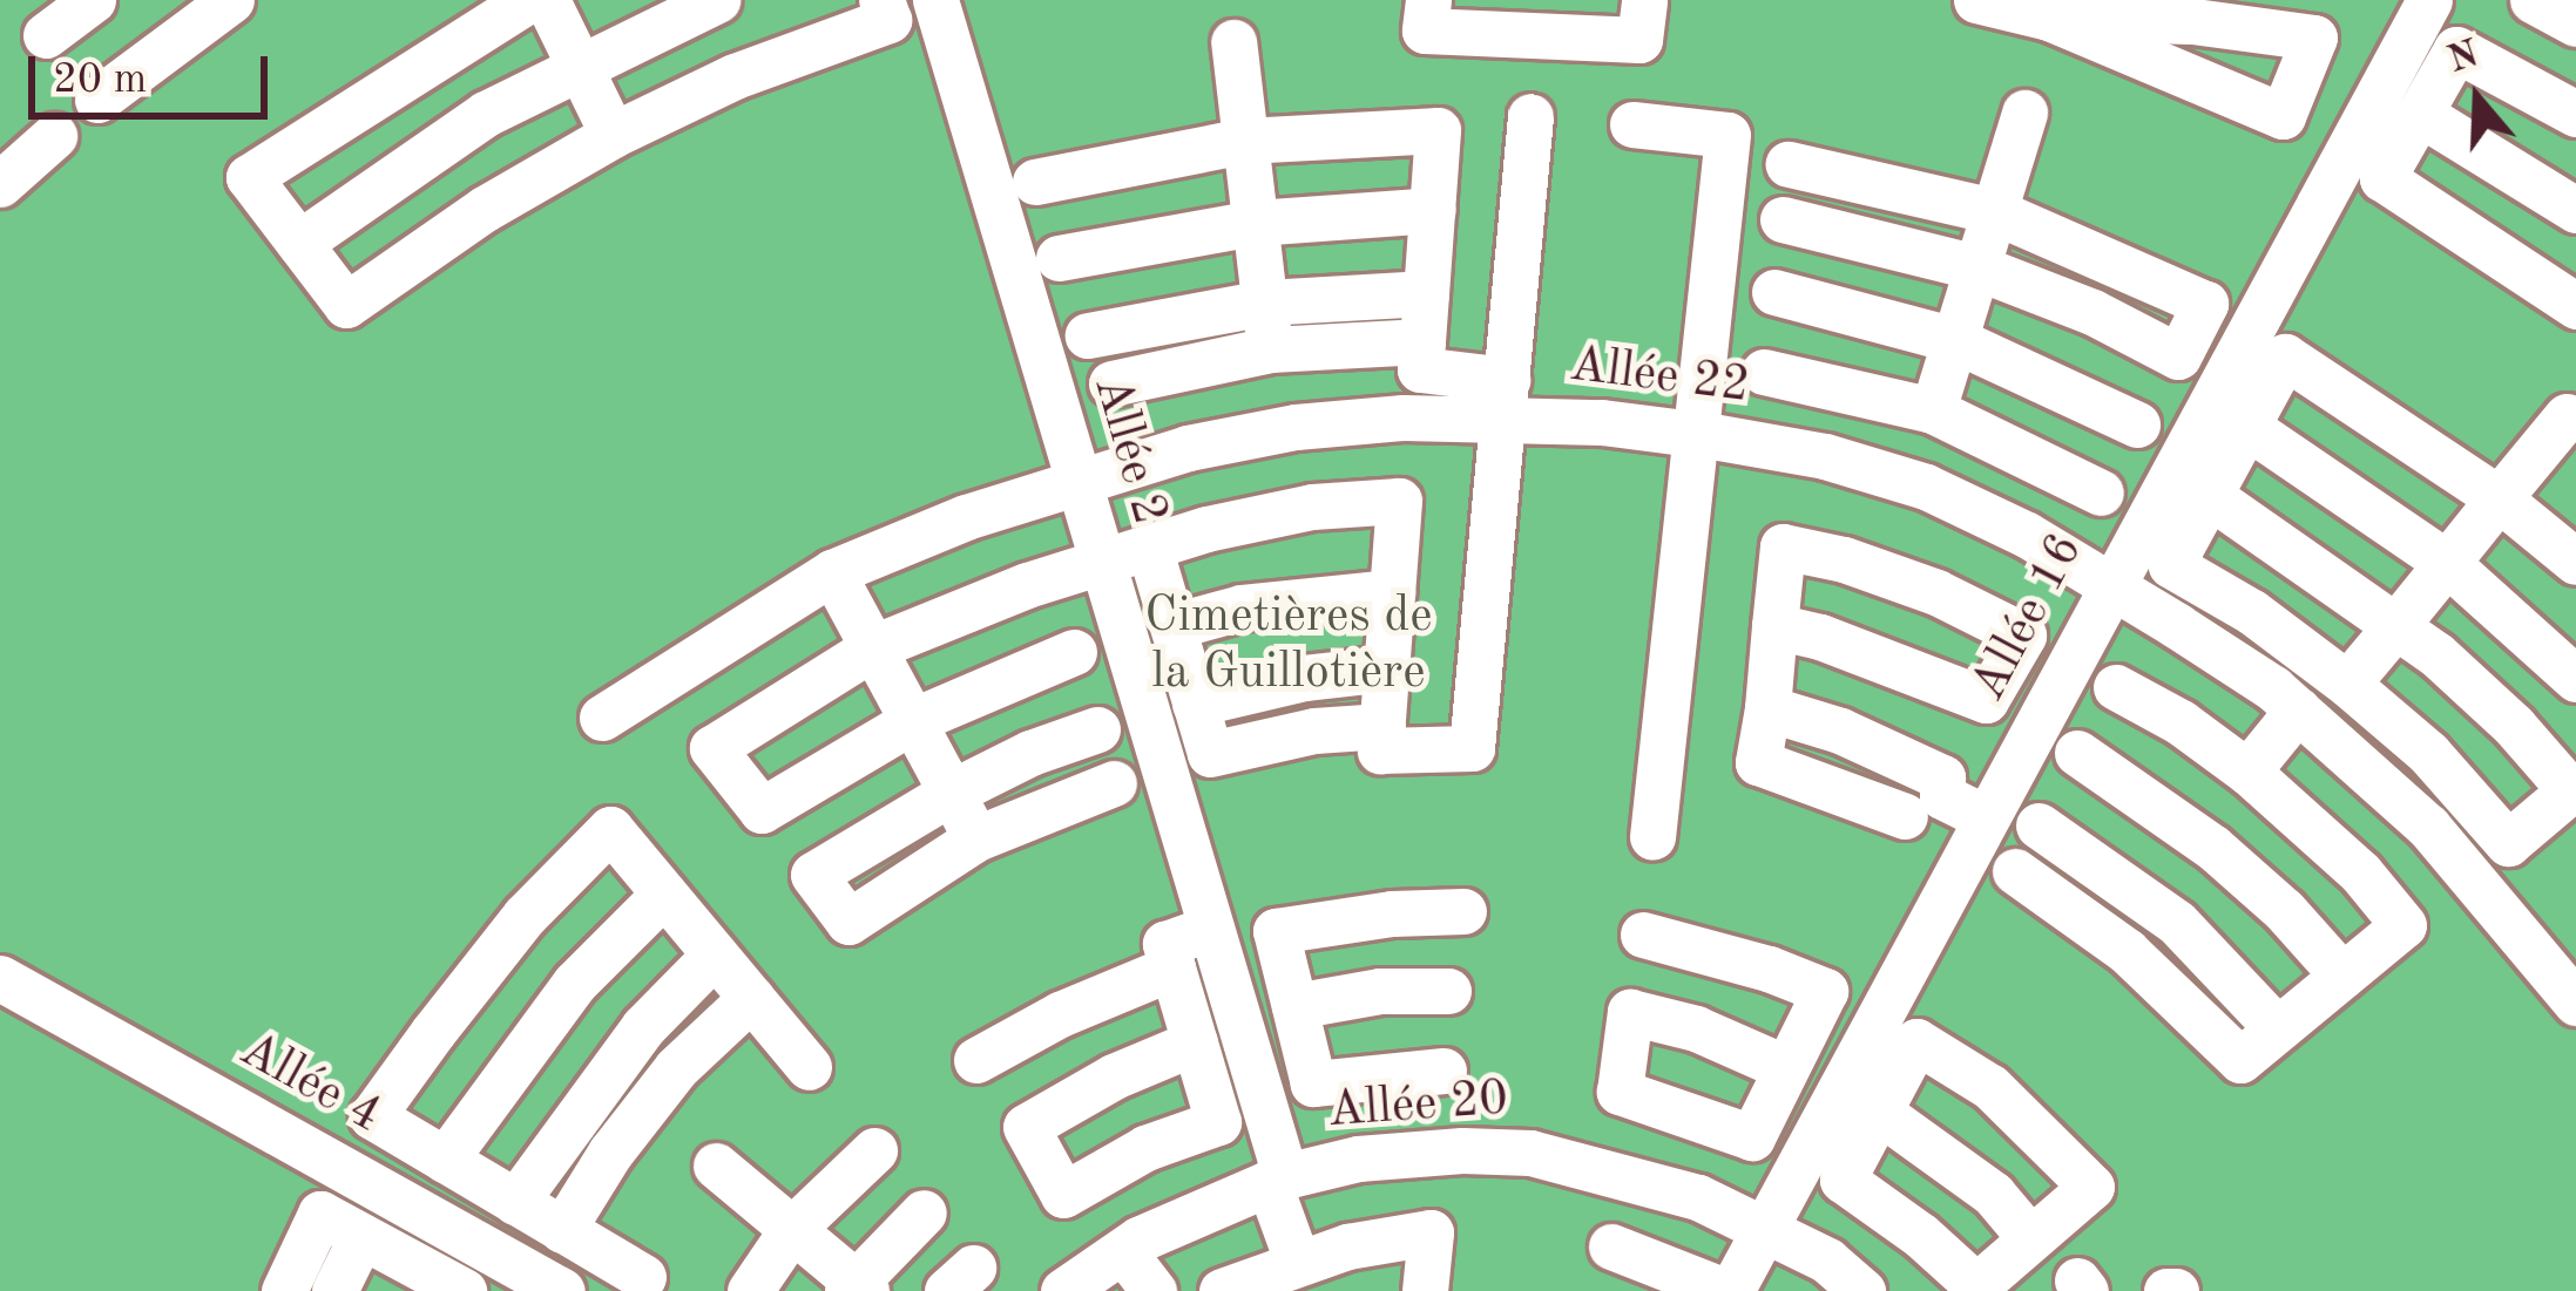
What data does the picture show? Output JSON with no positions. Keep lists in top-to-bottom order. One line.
{"streets":{"lane":["Allée 22","Allée 2","Allée 16","Allée 4","Allée 20"]},"crossings":[["Allée 22","Allée 2"],["Allée 22","Allée 16"],["Allée 2","Allée 20"],["Allée 16","Allée 20"]],"parks":["Cimetières de la Guillotière"],"scale_bar":"20 m","north":"top"}
